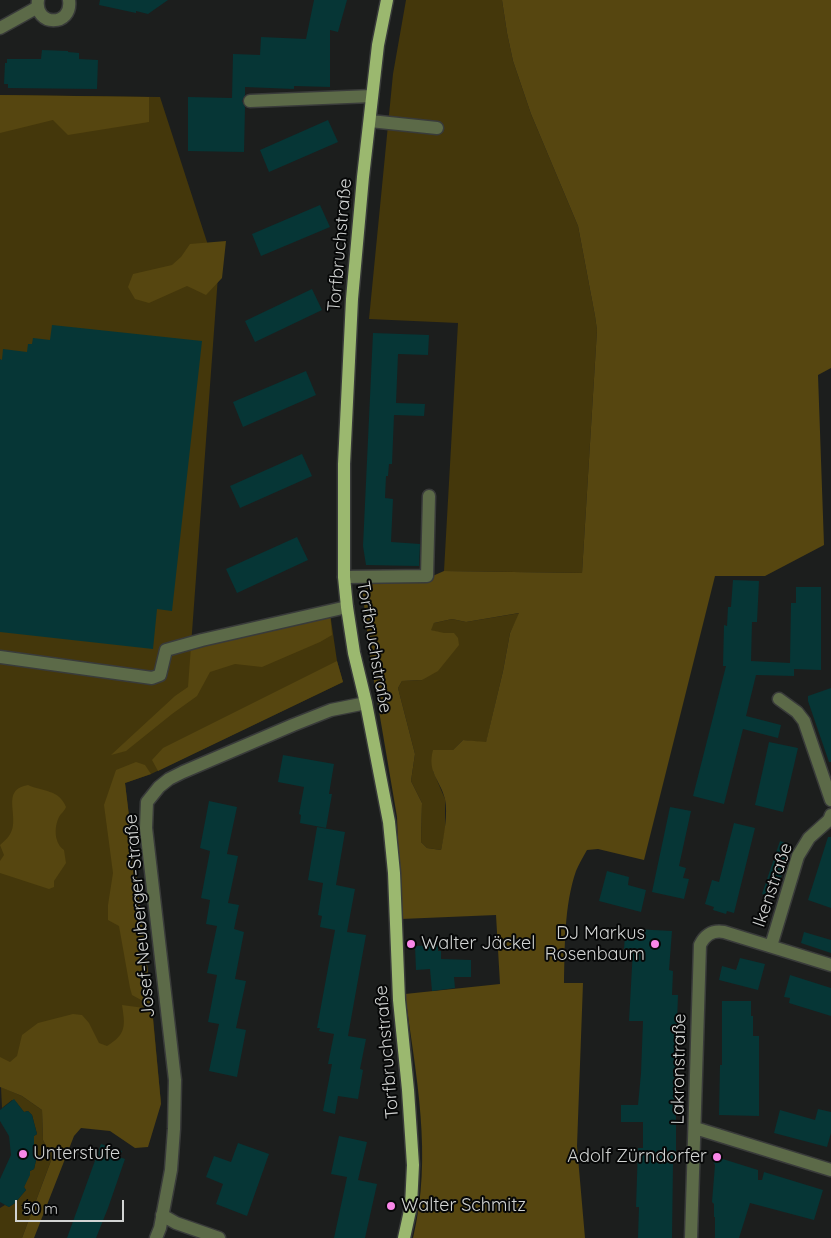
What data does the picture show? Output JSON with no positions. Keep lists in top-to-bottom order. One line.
{"streets":{"main road":["Torfbruchstraße"],"street":["Ikenstraße","Josef-Neuberger-Straße","Lakronstraße"]},"crossings":[["Torfbruchstraße","Josef-Neuberger-Straße"],["Ikenstraße","Lakronstraße"]],"places":["Walter Jäckel","DJ Markus Rosenbaum","Unterstufe","Adolf Zürndorfer","Walter Schmitz"],"scale_bar":"50 m"}
